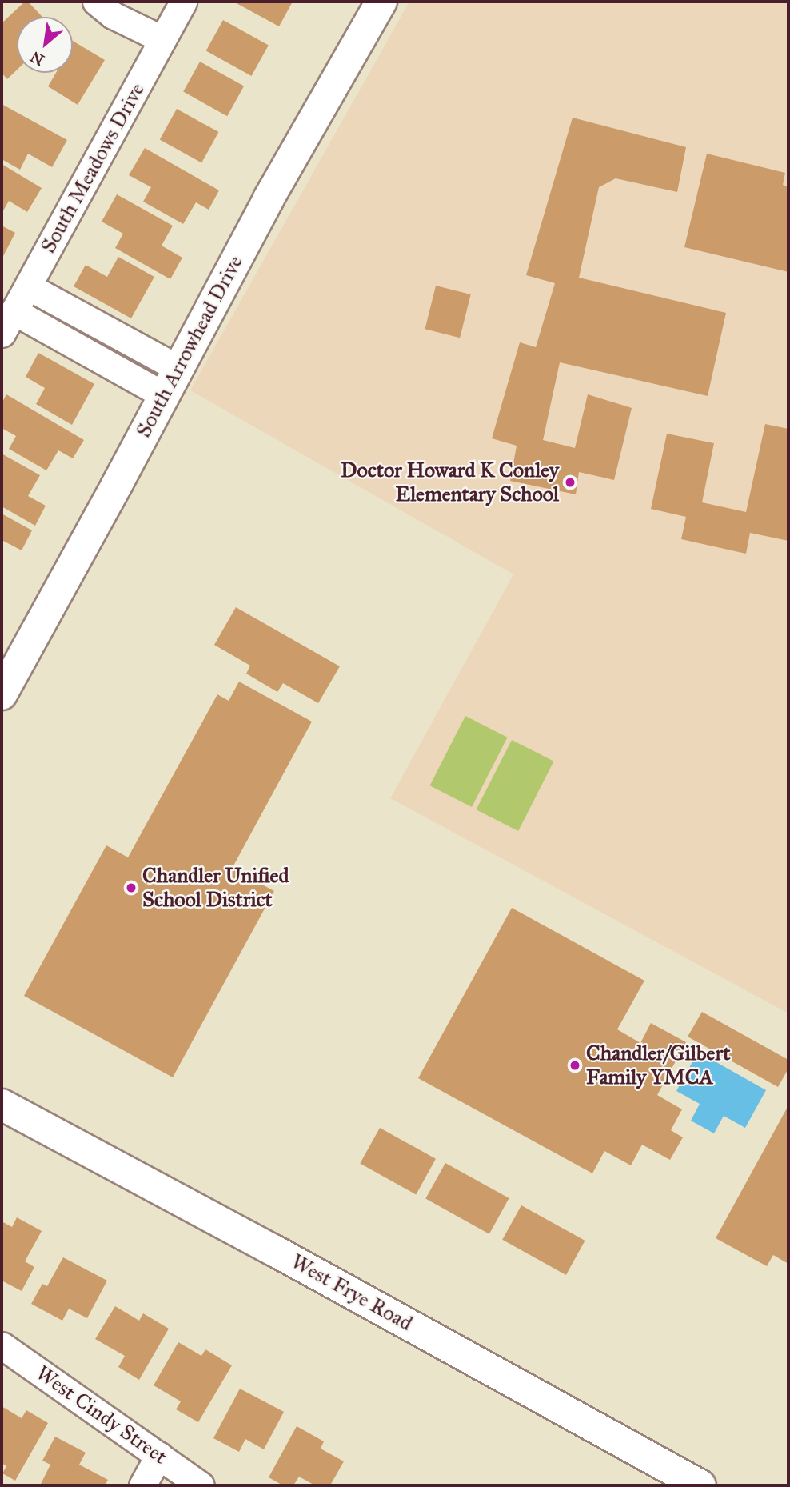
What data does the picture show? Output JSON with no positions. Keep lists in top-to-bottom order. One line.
{"streets":{"street":["South Meadows Drive","South Arrowhead Drive","West Frye Road","West Cindy Street"]},"places":["Doctor Howard K Conley Elementary School","Chandler Unified School District","Chandler/Gilbert Family YMCA"],"north":"bottom left"}
